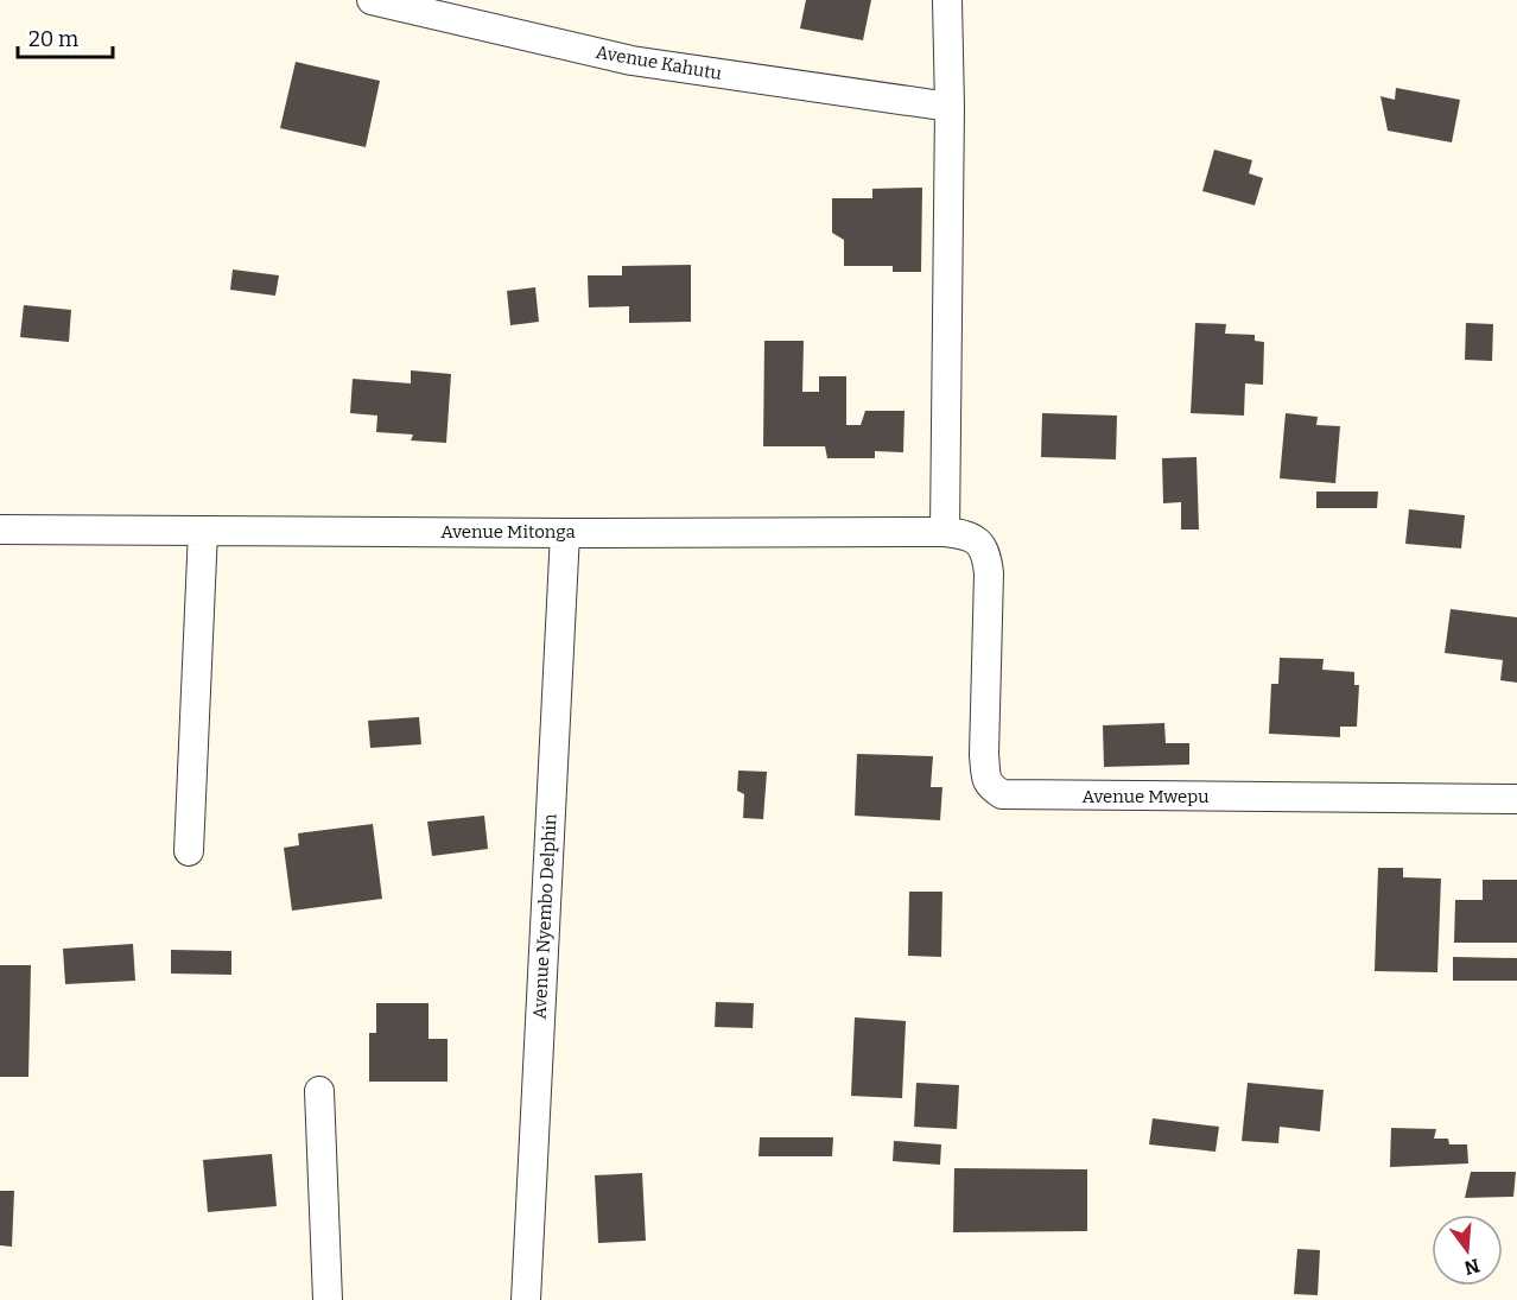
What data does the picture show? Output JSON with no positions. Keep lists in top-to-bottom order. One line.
{"streets":{"street":["Avenue Kahutu","Avenue Mitonga","Avenue Mwepu","Avenue Nyembo Delphin"]},"crossings":[["Avenue Mitonga","Avenue Mwepu"],["Avenue Mitonga","Avenue Nyembo Delphin"]],"scale_bar":"20 m","north":"bottom"}
